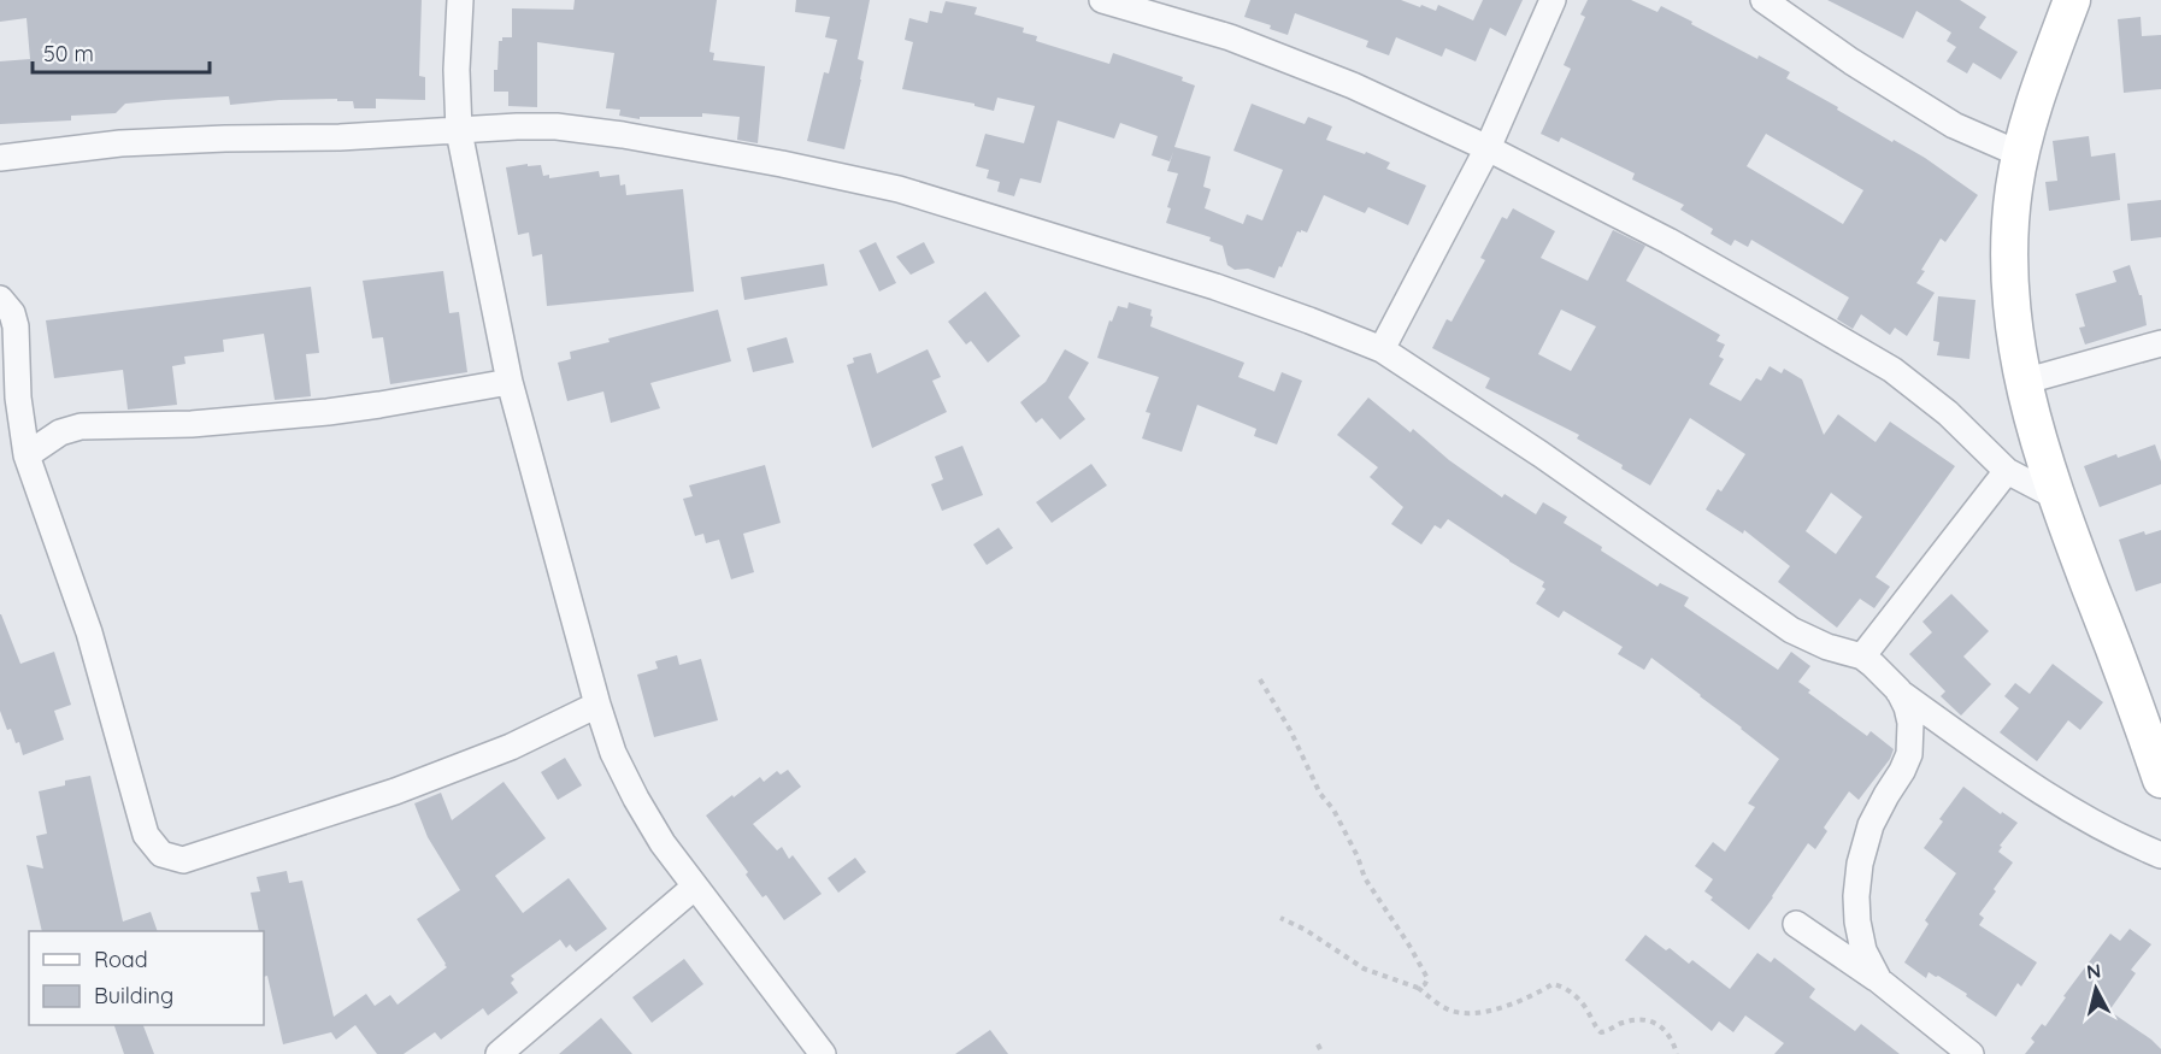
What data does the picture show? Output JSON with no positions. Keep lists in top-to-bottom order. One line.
{"legend":["Road","Building"],"scale_bar":"50 m","north":"top"}
